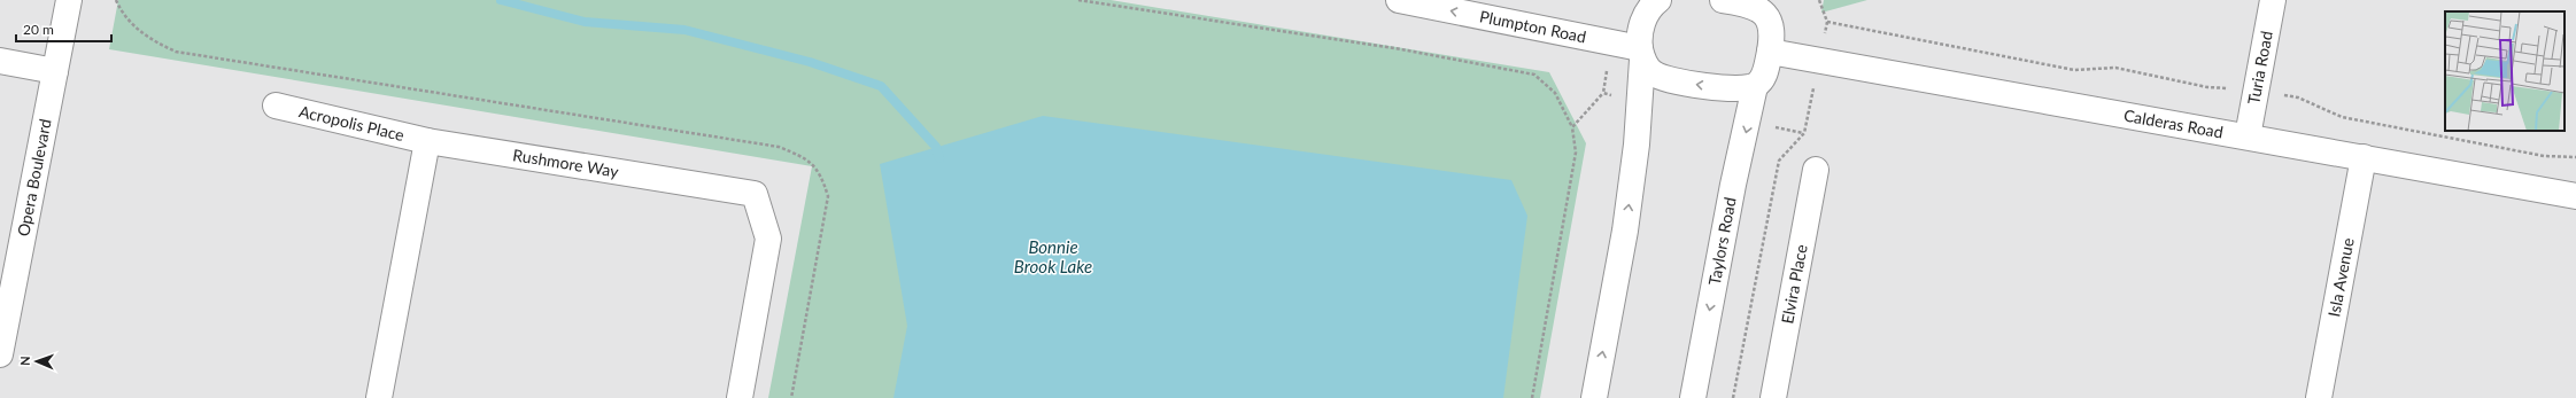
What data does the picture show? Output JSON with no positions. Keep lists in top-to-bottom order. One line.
{"streets":{"street":["Plumpton Road","Turia Road","Acropolis Place","Calderas Road","Rushmore Way","Opera Boulevard","Taylors Road","Isla Avenue","Elvira Place"]},"crossings":[["Turia Road","Calderas Road"],["Acropolis Place","Rushmore Way"],["Calderas Road","Taylors Road"],["Calderas Road","Isla Avenue"]],"one_way":["Plumpton Road"],"water":["Bonnie Brook Lake"],"scale_bar":"20 m","north":"left"}
